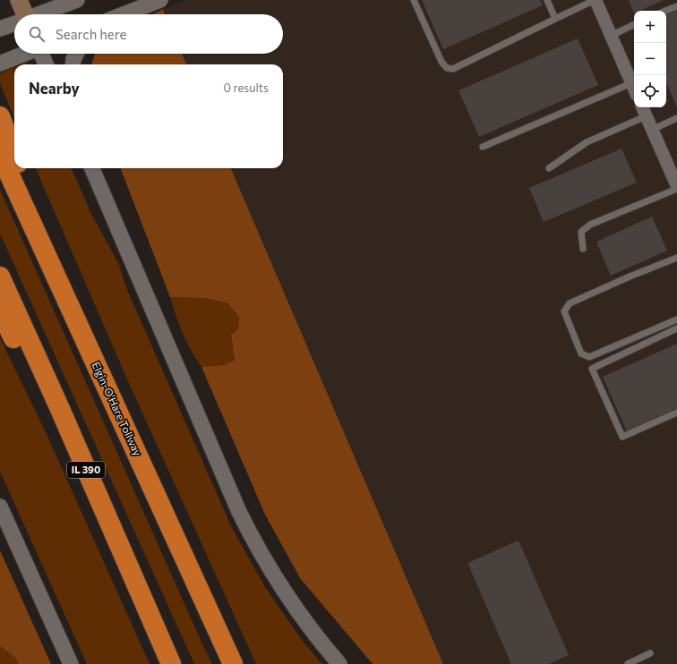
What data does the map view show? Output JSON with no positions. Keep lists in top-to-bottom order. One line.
{"streets":{"highway":["Elgin-O'Hare Tollway","IL 390"]},"page":{"map_buttons":["+","−"],"search":"Search here","heading":["Nearby","0 results"]}}
